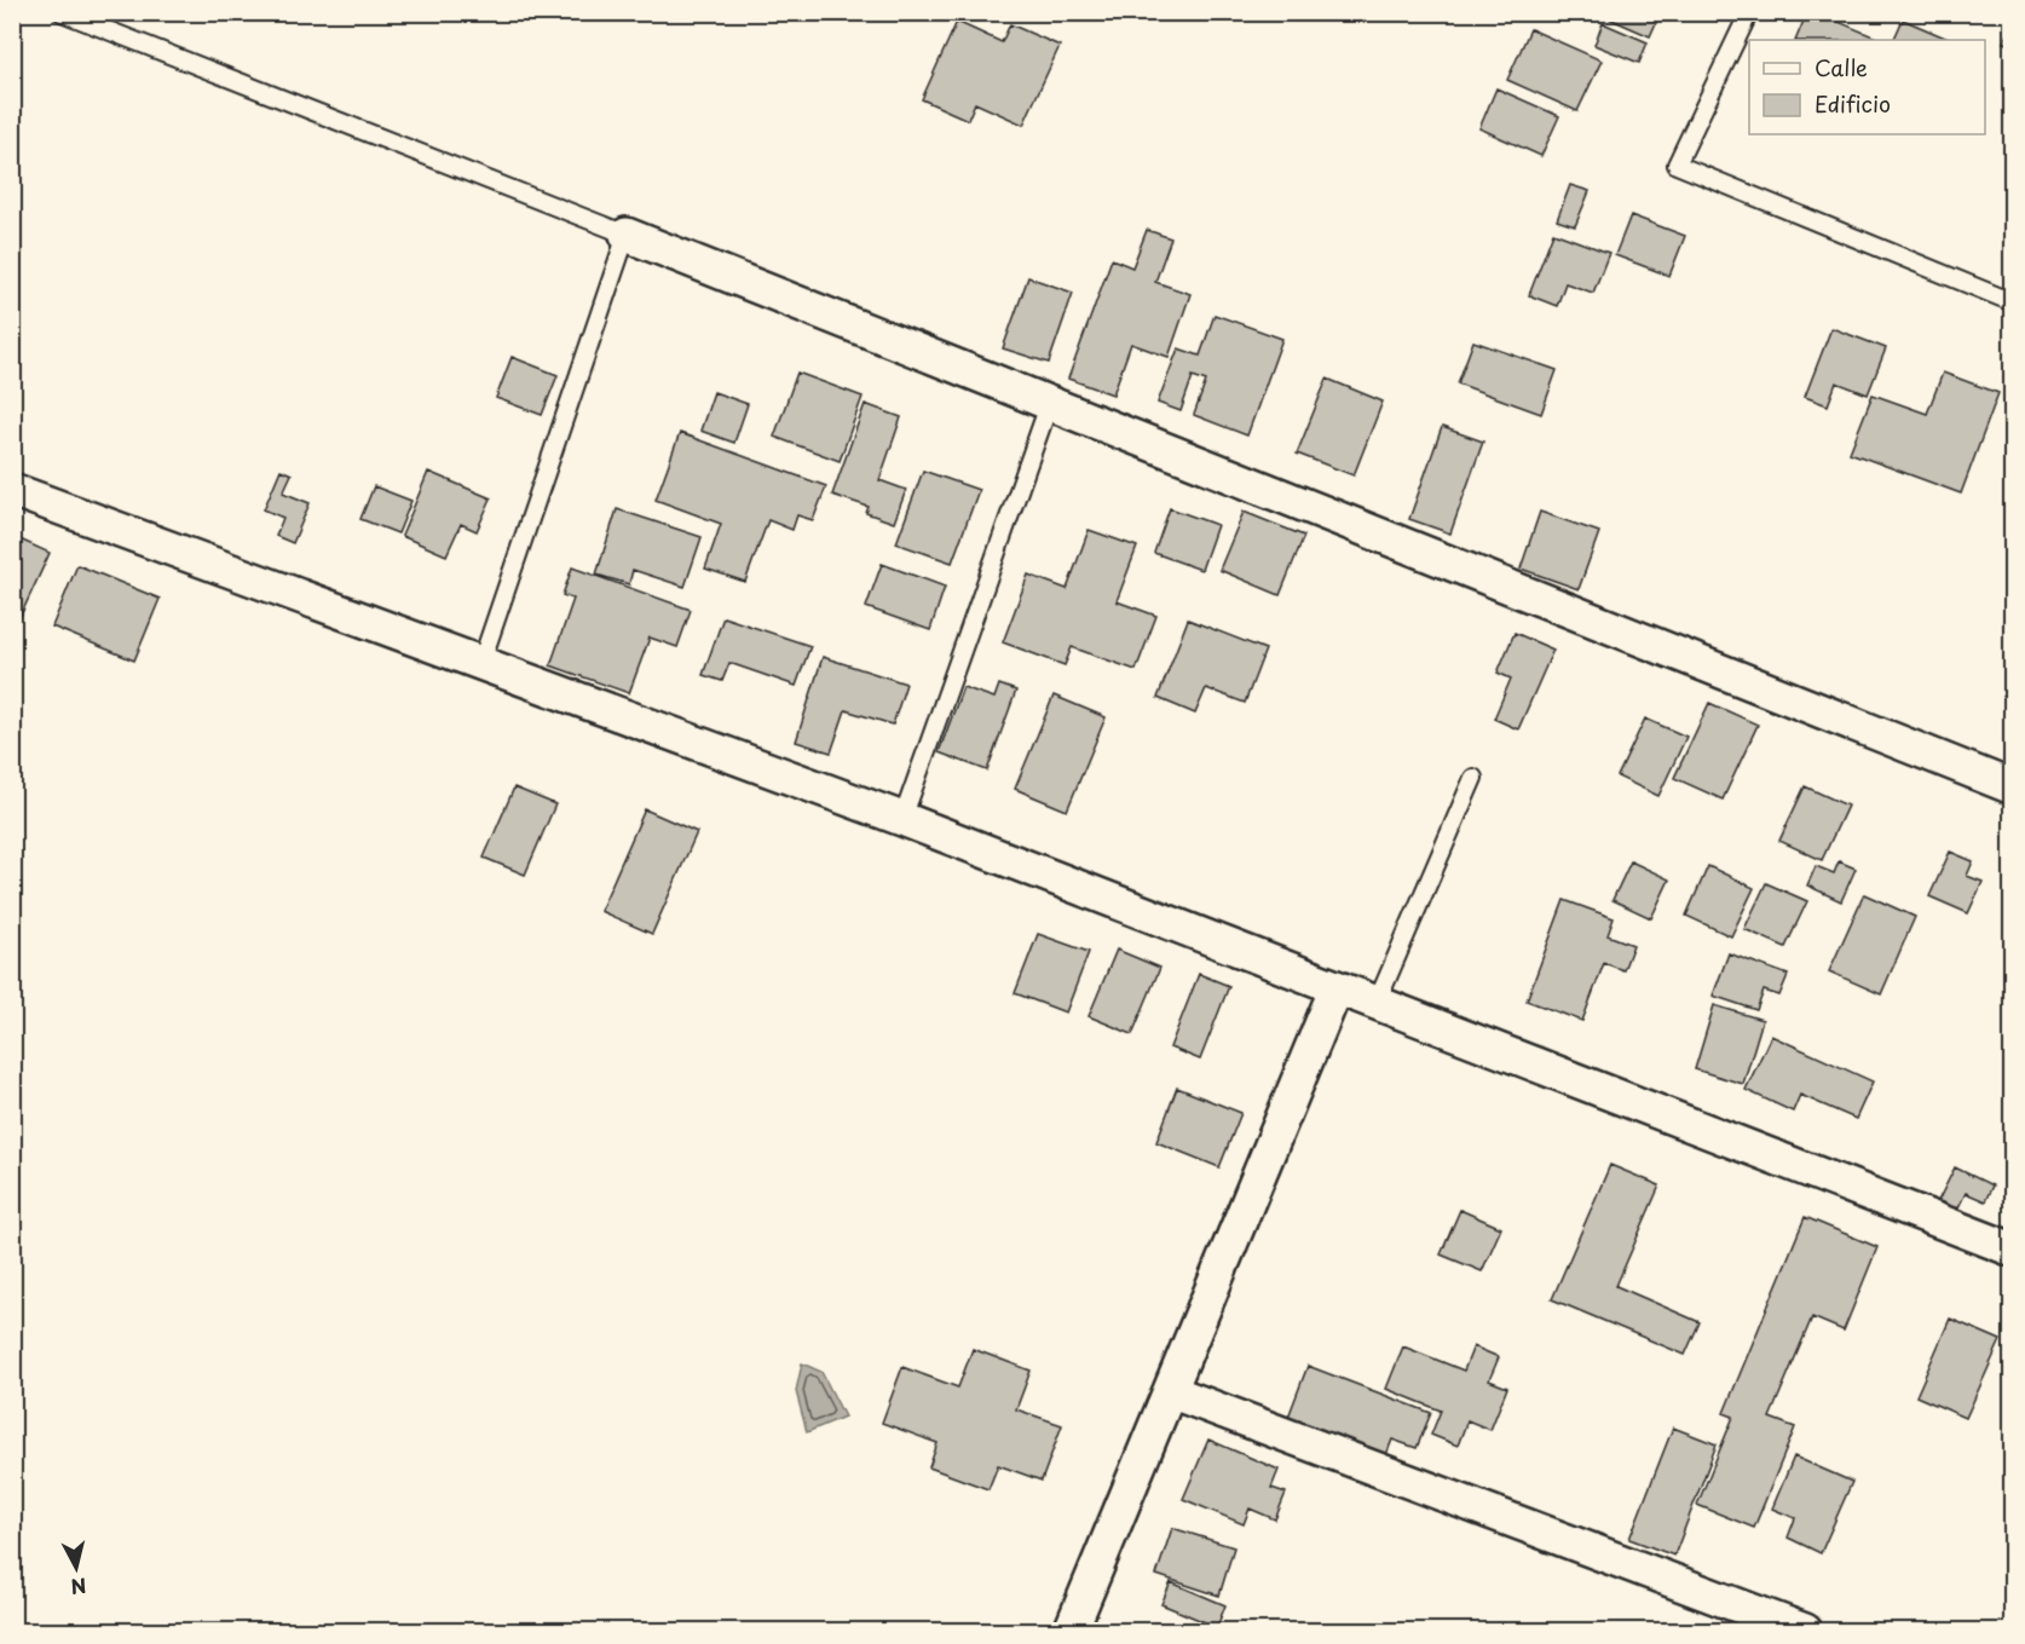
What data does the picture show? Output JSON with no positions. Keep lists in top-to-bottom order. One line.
{"legend":["Calle","Edificio"],"north":"bottom"}
